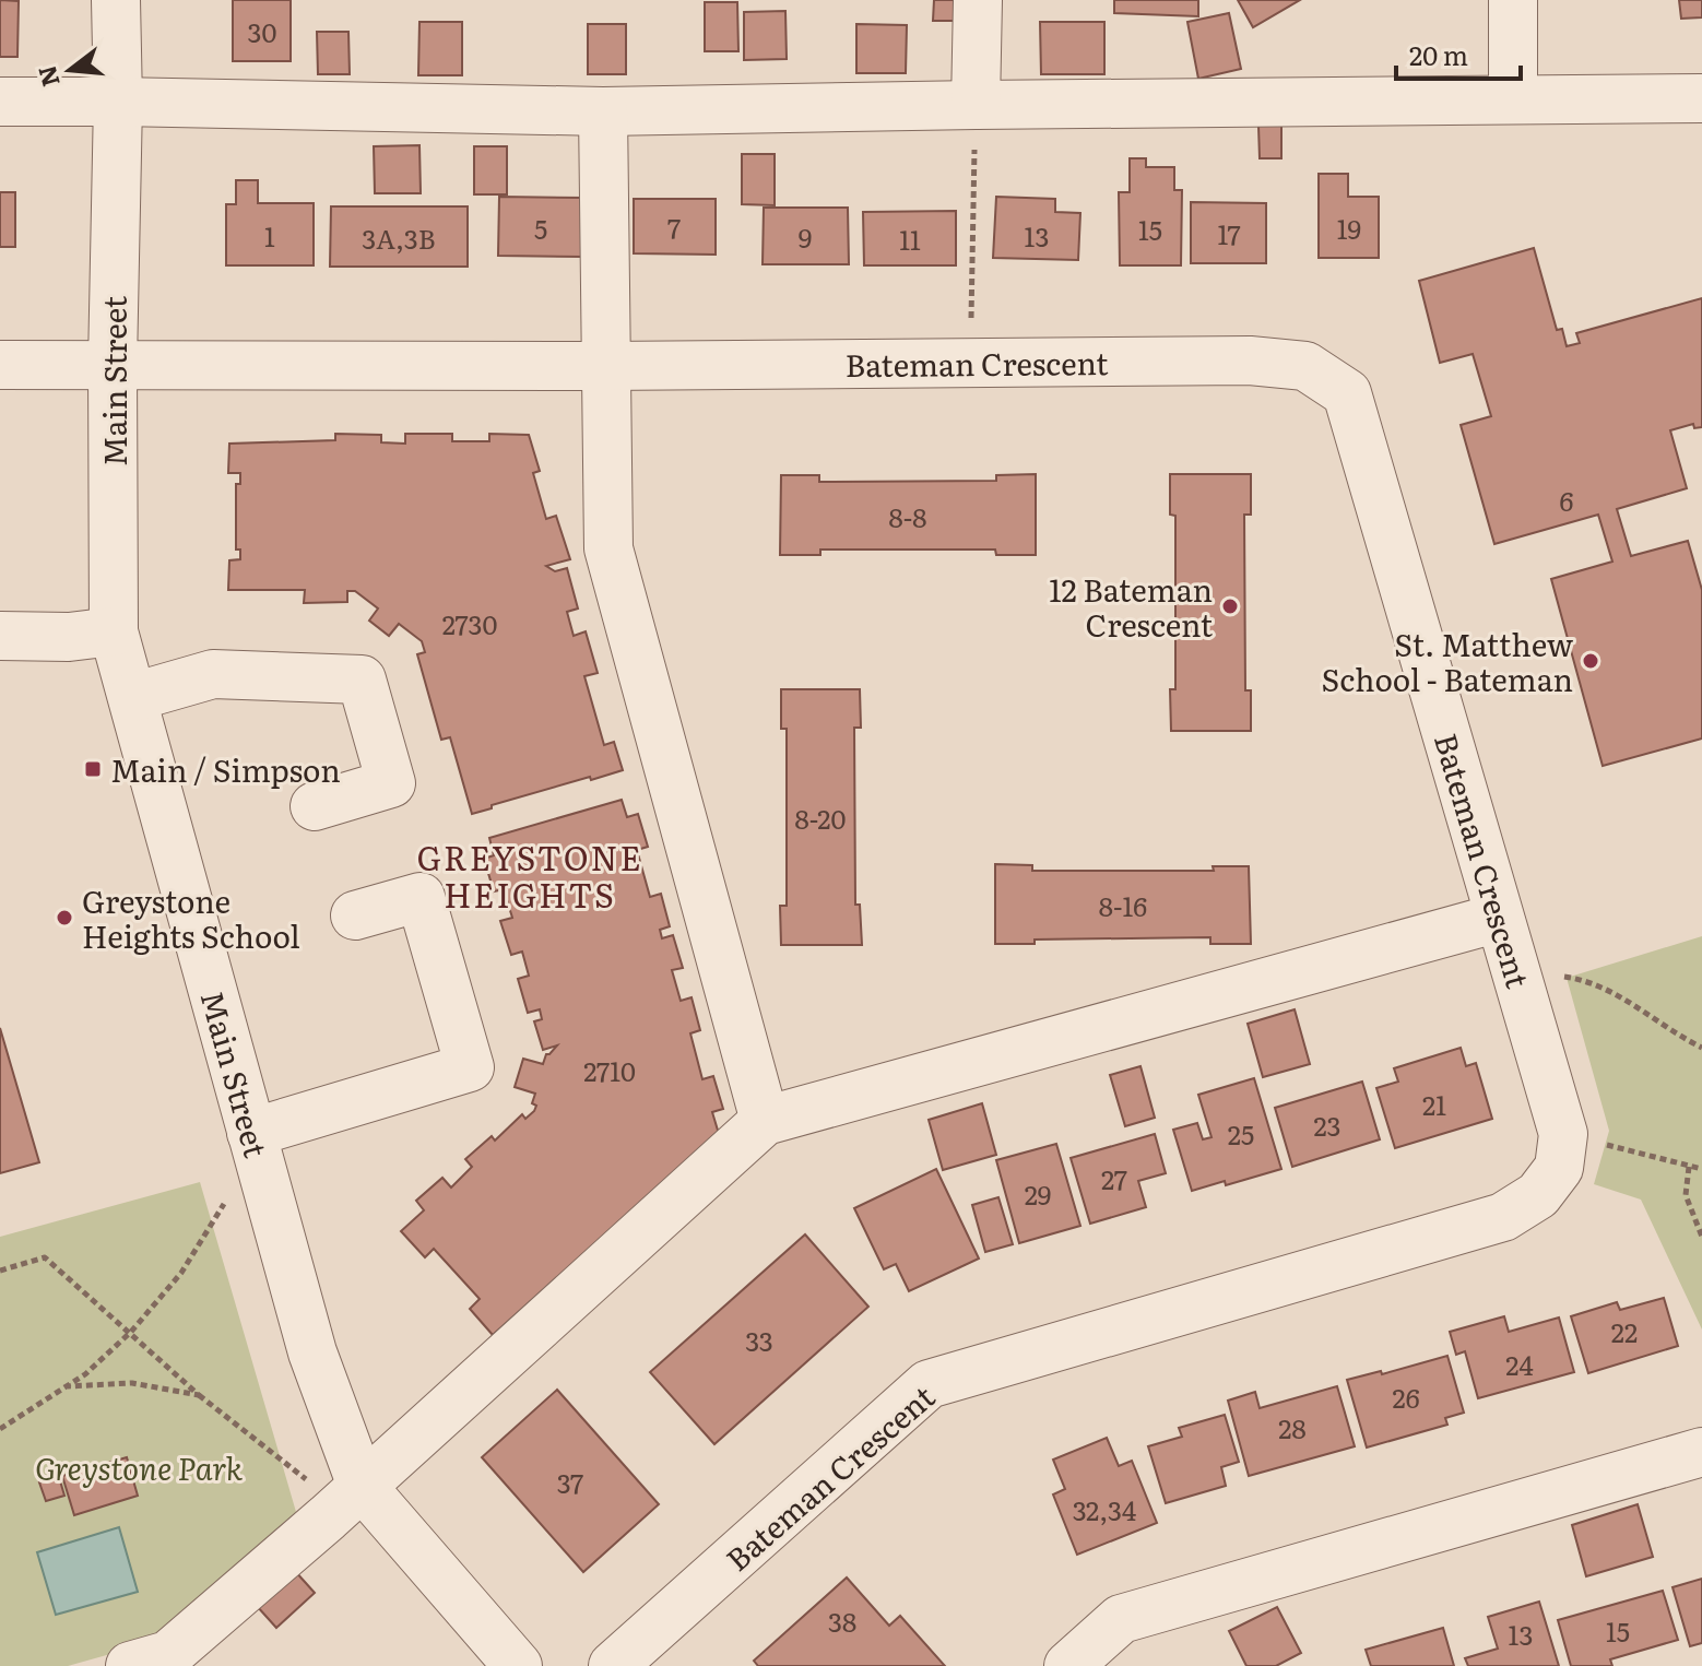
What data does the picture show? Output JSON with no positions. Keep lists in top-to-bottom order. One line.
{"streets":{"street":["Bateman Crescent","Main Street"]},"crossings":[["Bateman Crescent","Main Street"]],"districts":["GREYSTONE HEIGHTS"],"parks":["Greystone Park"],"places":{"other":["12 Bateman Crescent","St. Matthew School - Bateman","Greystone Heights School"],"transit":["Main / Simpson"]},"house_numbers":["30","7","5","19","15","17","1","13","9","3A,3B","11","6","8-8","2730","8-20","8-16","2710","21","23","25","27","29","22","33","24","26","28","37","32,34","38","15","13"],"scale_bar":"20 m","north":"left"}
